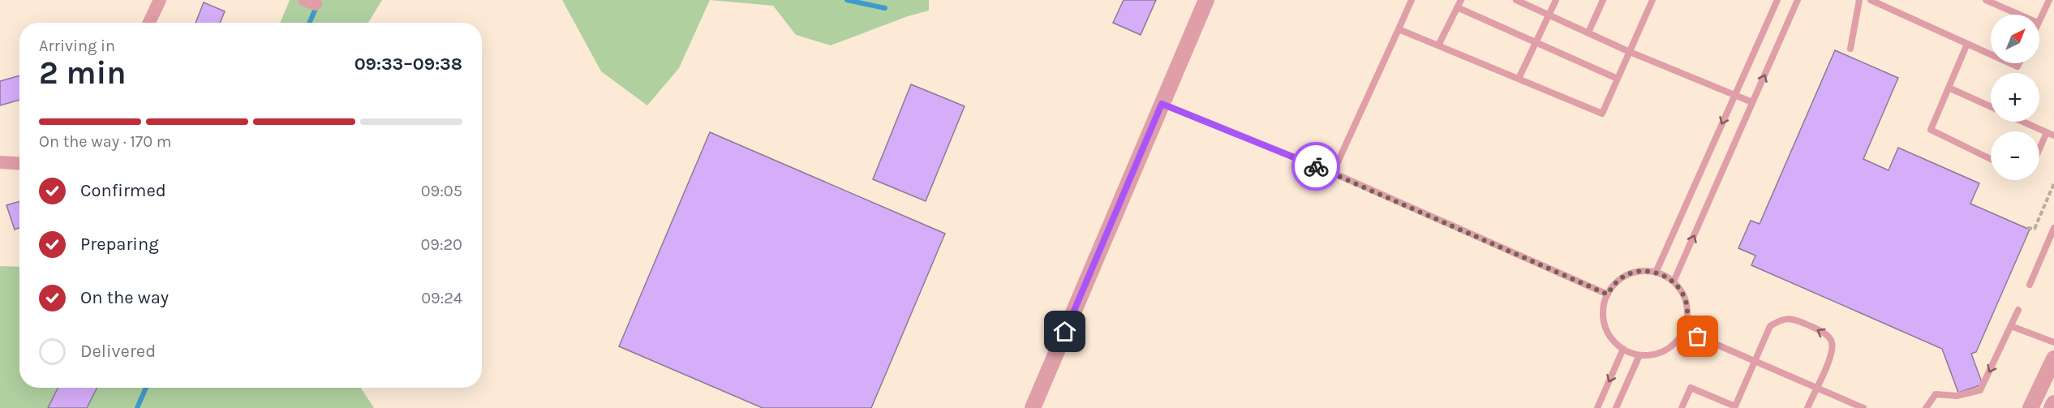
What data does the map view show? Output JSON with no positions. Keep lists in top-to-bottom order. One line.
{"north":"top right","page":{"map_buttons":["+","−"],"heading":["2 min","Arriving in","09:33–09:38"],"bar":"On the way · 170 m","list":[["Confirmed","09:05"],["Preparing","09:20"],["On the way","09:24"],"Delivered"]}}
